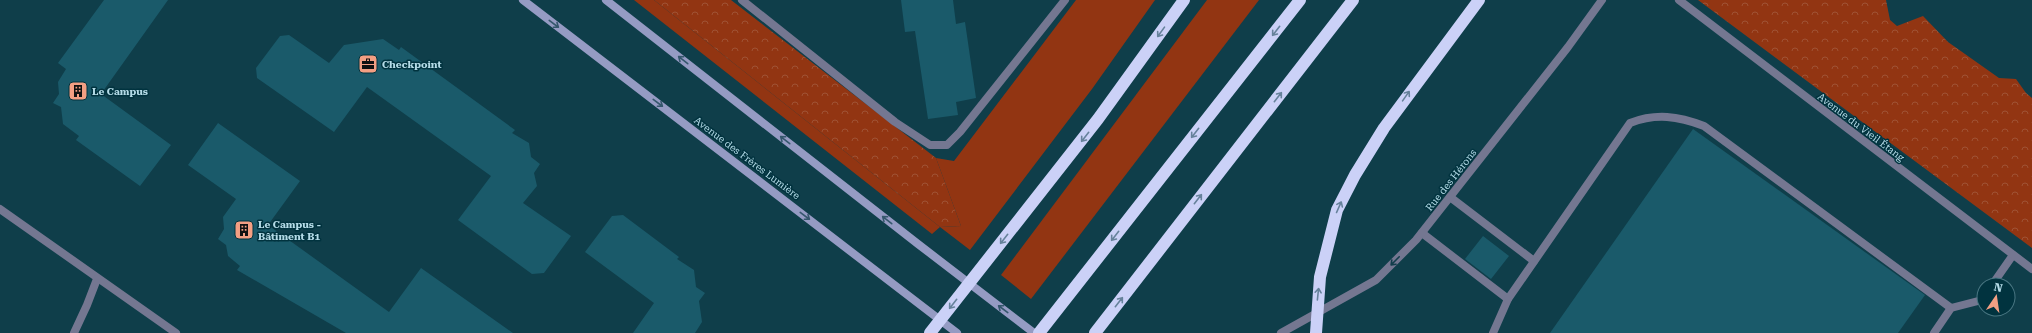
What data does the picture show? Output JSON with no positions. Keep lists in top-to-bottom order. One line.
{"streets":{"main road":["Avenue des Frères Lumière"],"street":["Avenue du Vieil Étang","Rue des Hérons"]},"one_way":["Rue des Hérons"],"places":{"office":["Checkpoint"],"building":["Le Campus","Le Campus - Bâtiment B1"]},"north":"top"}
